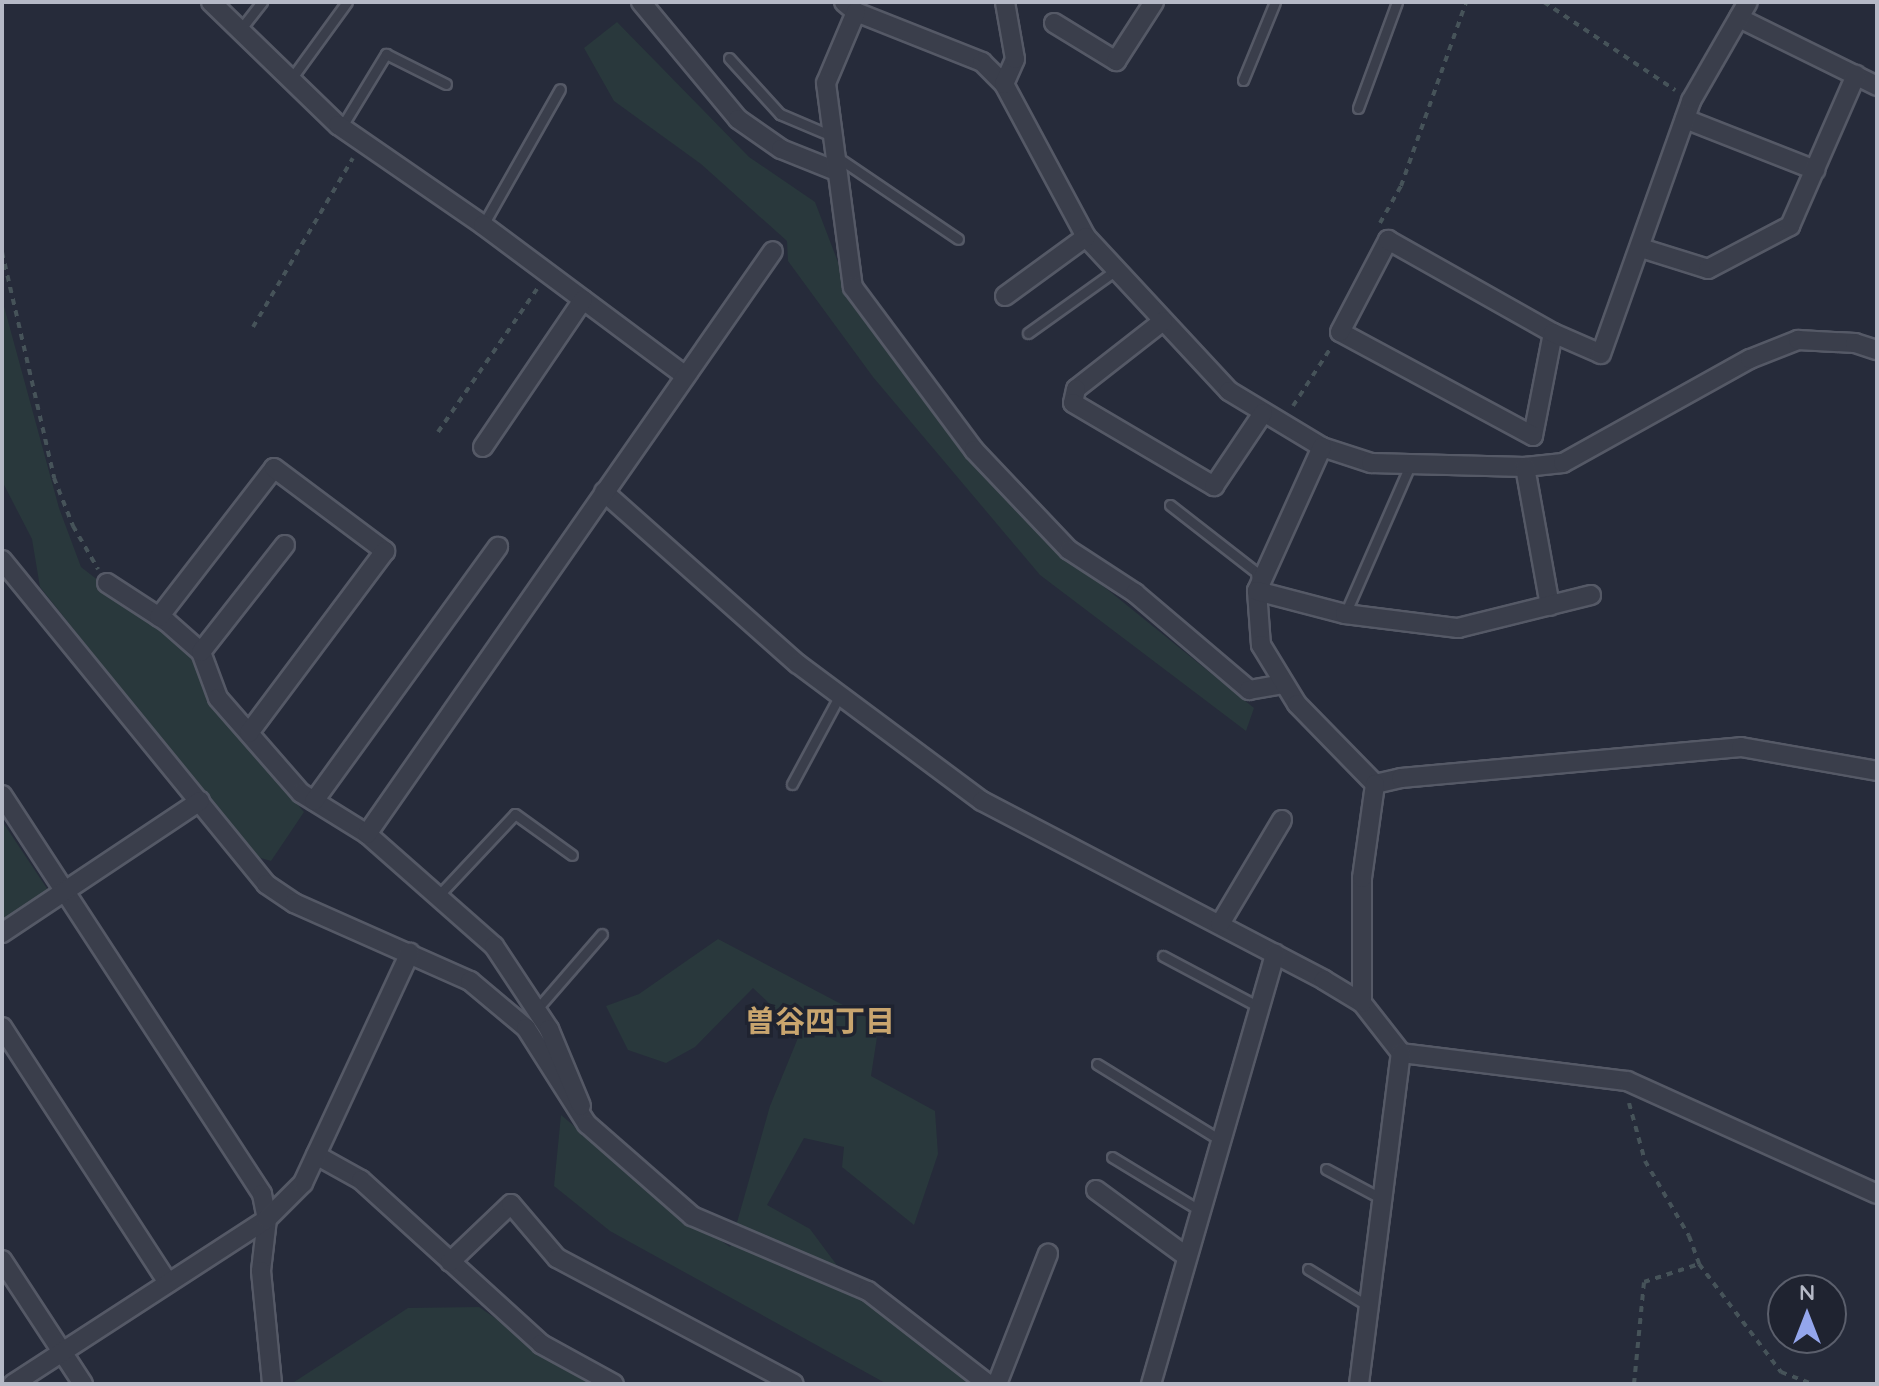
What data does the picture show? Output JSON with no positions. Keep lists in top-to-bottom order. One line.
{"districts":["曽谷四丁目"],"north":"top"}
